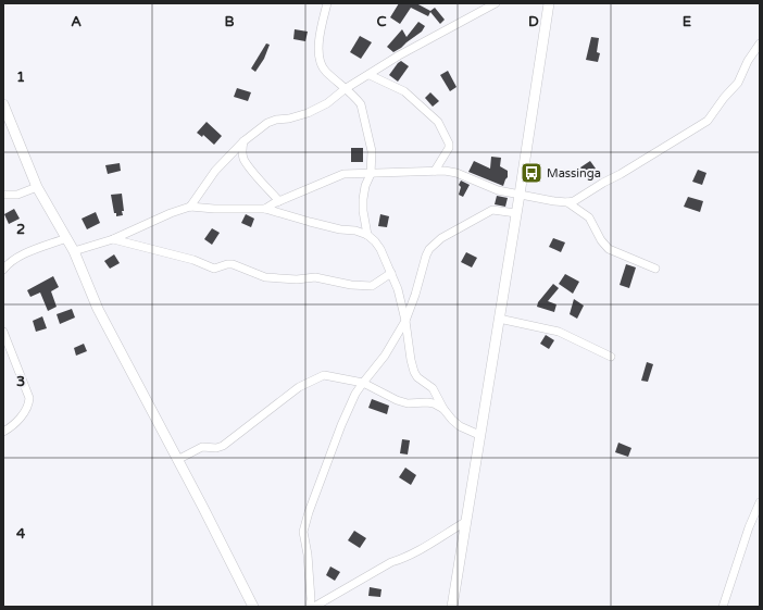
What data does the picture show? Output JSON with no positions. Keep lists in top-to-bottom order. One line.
{"places":{"bus stop":["Massinga"]},"grid":{"columns":["A","B","C","D","E"],"rows":["1","2","3","4"]}}
